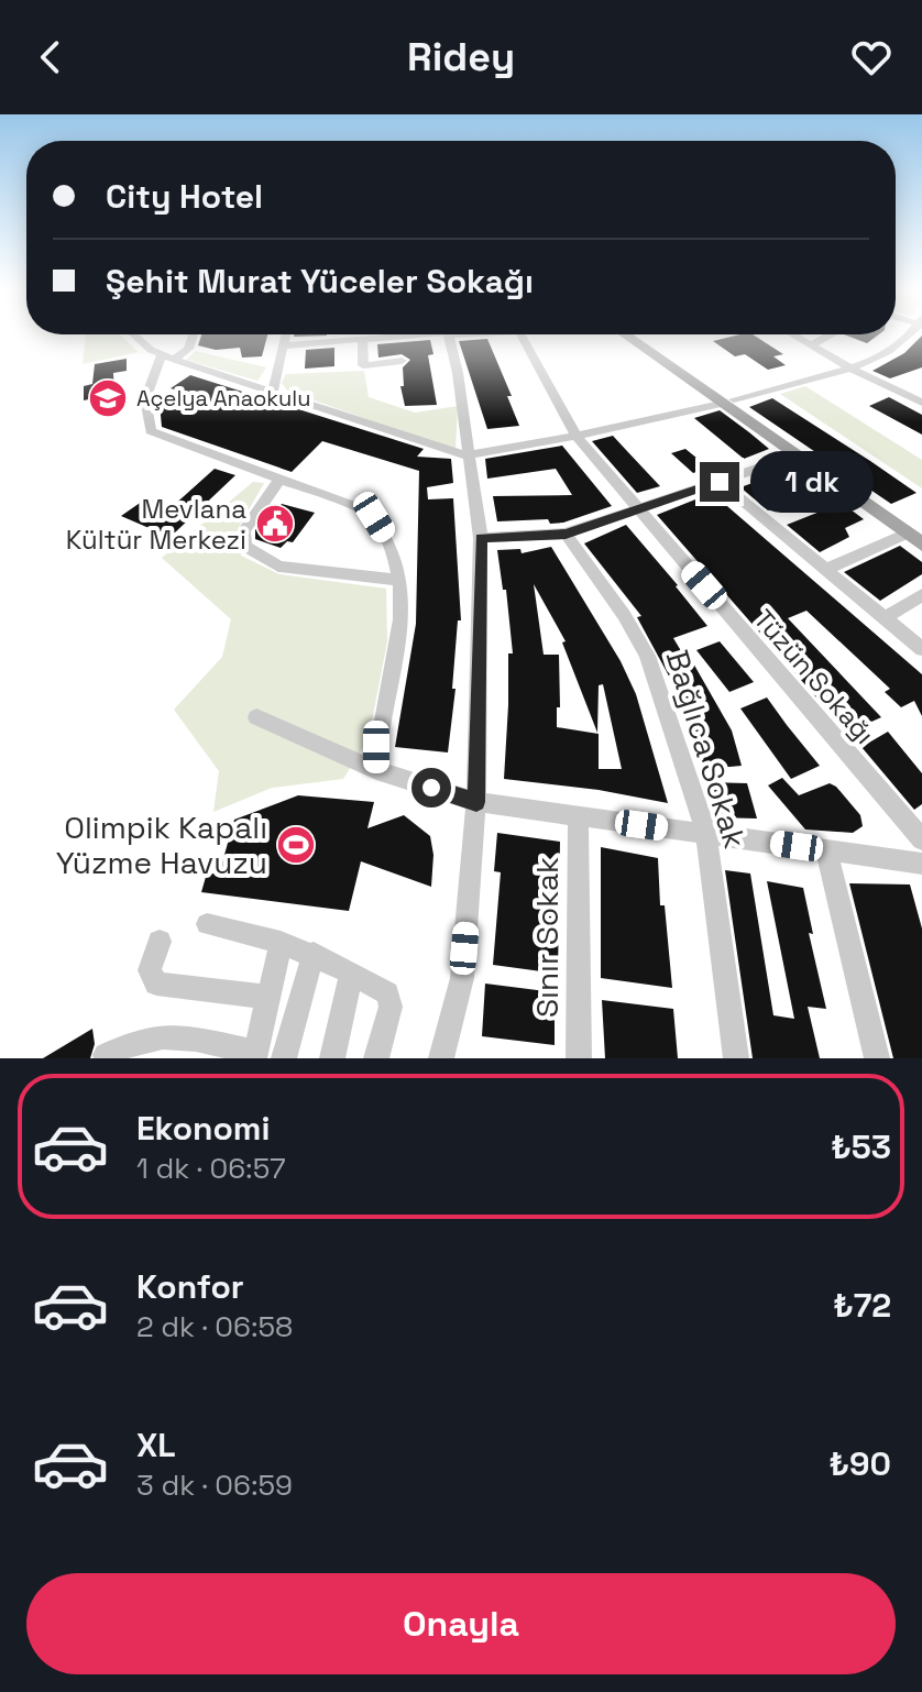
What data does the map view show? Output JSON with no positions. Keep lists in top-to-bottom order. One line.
{"streets":{"street":["Tüzün Sokağı","Bağlıca Sokak","Sınır Sokak"]},"places":{"school or university":["Açelya Anaokulu"],"public building":["Mevlana Kültür Merkezi"],"sports":["Olimpik Kapalı Yüzme Havuzu"]},"page":{"header":"Ridey","banner":["City Hotel","Şehit Murat Yüceler Sokağı"],"bubble":"1 dk","list":[{"name":"Ekonomi","note":"1 dk · 06:57","value":"₺53"},{"name":"Konfor","note":"2 dk · 06:58","value":"₺72"},{"name":"XL","note":"3 dk · 06:59","value":"₺90"}],"buttons":"Onayla"}}
